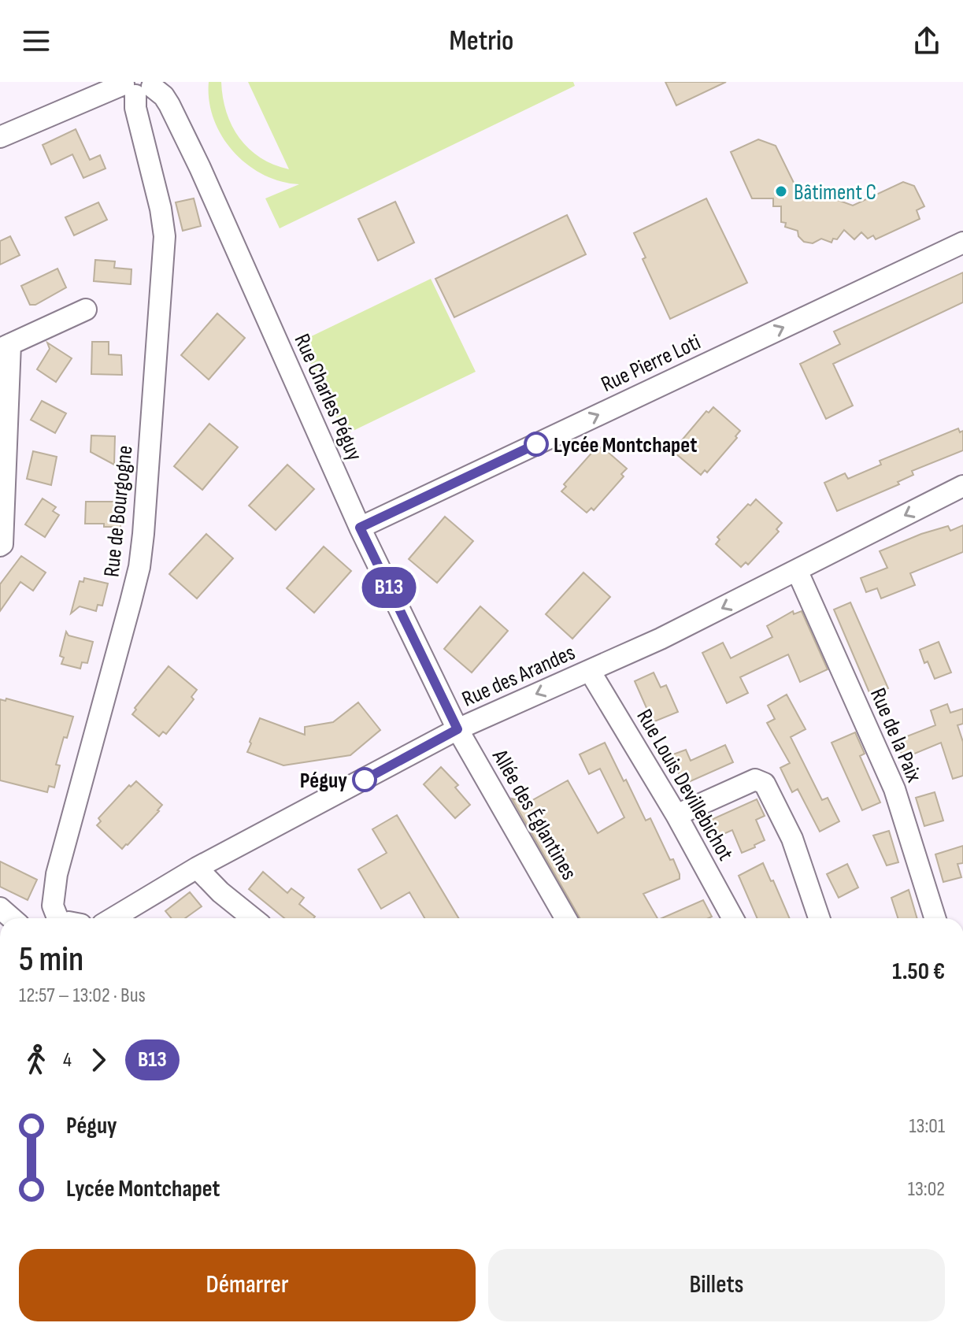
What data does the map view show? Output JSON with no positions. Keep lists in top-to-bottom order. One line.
{"streets":{"street":["Rue Pierre Loti","Rue Charles Péguy","Rue de Bourgogne","Rue des Arandes","Rue de la Paix","Rue Louis Devillebichot","Allée des Églantines"]},"crossings":[["Rue Pierre Loti","Rue Charles Péguy"],["Rue Charles Péguy","Rue de Bourgogne"],["Rue Charles Péguy","Rue des Arandes"],["Rue Charles Péguy","Allée des Églantines"],["Rue des Arandes","Rue de la Paix"],["Rue des Arandes","Rue Louis Devillebichot"],["Rue des Arandes","Allée des Églantines"]],"one_way":["Rue Pierre Loti","Rue des Arandes"],"places":["Bâtiment C","Lycée Montchapet","Péguy"],"lines":["bus line B13"],"page":{"header":"Metrio","on_map":"B13","heading":["5 min","12:57 – 13:02 · Bus","1.50 €"],"legs":["4","B13"],"list":[{"name":"Péguy","value":"13:01"},{"name":"Lycée Montchapet","value":"13:02"}],"buttons":["Démarrer","Billets"]}}
